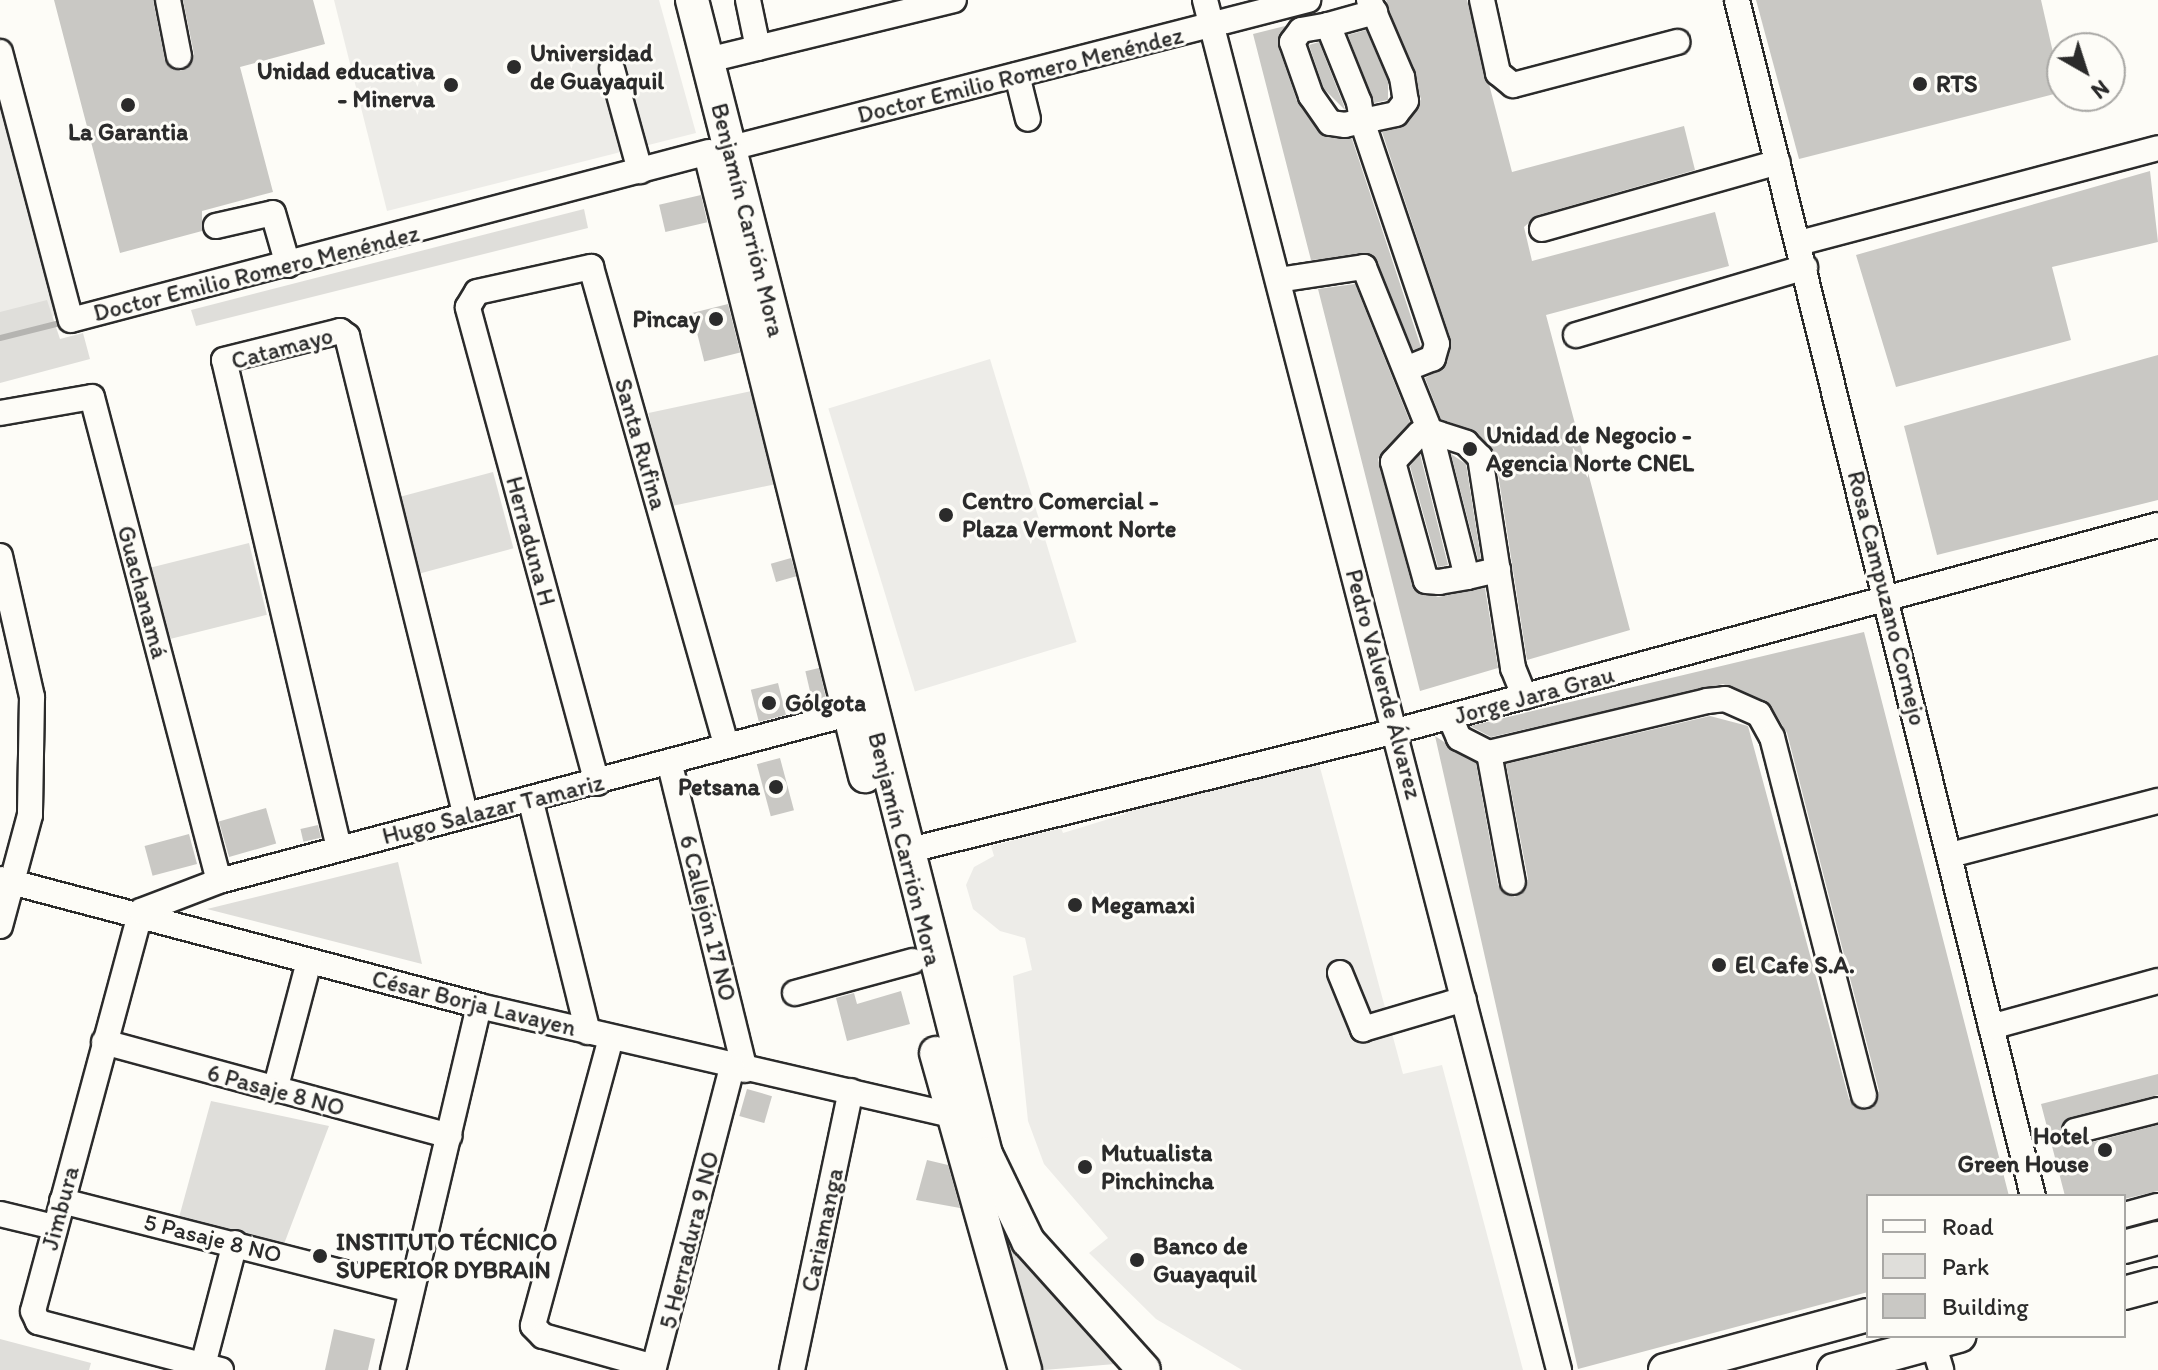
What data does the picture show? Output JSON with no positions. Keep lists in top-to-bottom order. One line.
{"streets":{"main road":["Benjamín Carrión Mora"],"street":["Doctor Emilio Romero Menéndez","Catamayo","Santa Rufina","Herraduna H","Guachanamá","Rosa Campuzano Cornejo","Pedro Valverde Álvarez","Jorge Jara Grau","Hugo Salazar Tamariz","6 Callejón 17 NO","César Borja Lavayen","6 Pasaje 8 NO","Jimbura","Cariamanga","5 Pasaje 8 NO","5 Herradura 9 NO"]},"crossings":[["Doctor Emilio Romero Menéndez","Benjamín Carrión Mora"],["Doctor Emilio Romero Menéndez","Pedro Valverde Álvarez"],["Benjamín Carrión Mora","Jorge Jara Grau"],["Benjamín Carrión Mora","Hugo Salazar Tamariz"],["Benjamín Carrión Mora","César Borja Lavayen"],["Catamayo","Hugo Salazar Tamariz"],["Santa Rufina","Herraduna H"],["Santa Rufina","Hugo Salazar Tamariz"],["Herraduna H","Hugo Salazar Tamariz"],["Guachanamá","Hugo Salazar Tamariz"],["Rosa Campuzano Cornejo","Jorge Jara Grau"],["Pedro Valverde Álvarez","Jorge Jara Grau"],["Hugo Salazar Tamariz","6 Callejón 17 NO"],["Hugo Salazar Tamariz","César Borja Lavayen"],["Hugo Salazar Tamariz","Jimbura"],["6 Callejón 17 NO","César Borja Lavayen"],["6 Callejón 17 NO","5 Herradura 9 NO"],["César Borja Lavayen","Jimbura"],["César Borja Lavayen","Cariamanga"],["César Borja Lavayen","5 Herradura 9 NO"],["6 Pasaje 8 NO","Jimbura"],["Jimbura","5 Pasaje 8 NO"]],"places":["Universidad de Guayaquil","RTS","Unidad educativa - Minerva","La Garantia","Pincay","Unidad de Negocio - Agencia Norte CNEL","Centro Comercial - Plaza Vermont Norte","Gólgota","Petsana","Megamaxi","El Cafe S.A.","Hotel Green House","Mutualista Pinchincha","INSTITUTO TÉCNICO SUPERIOR DYBRAIN","Banco de Guayaquil"],"legend":["Road","Park","Building"],"north":"bottom right"}
